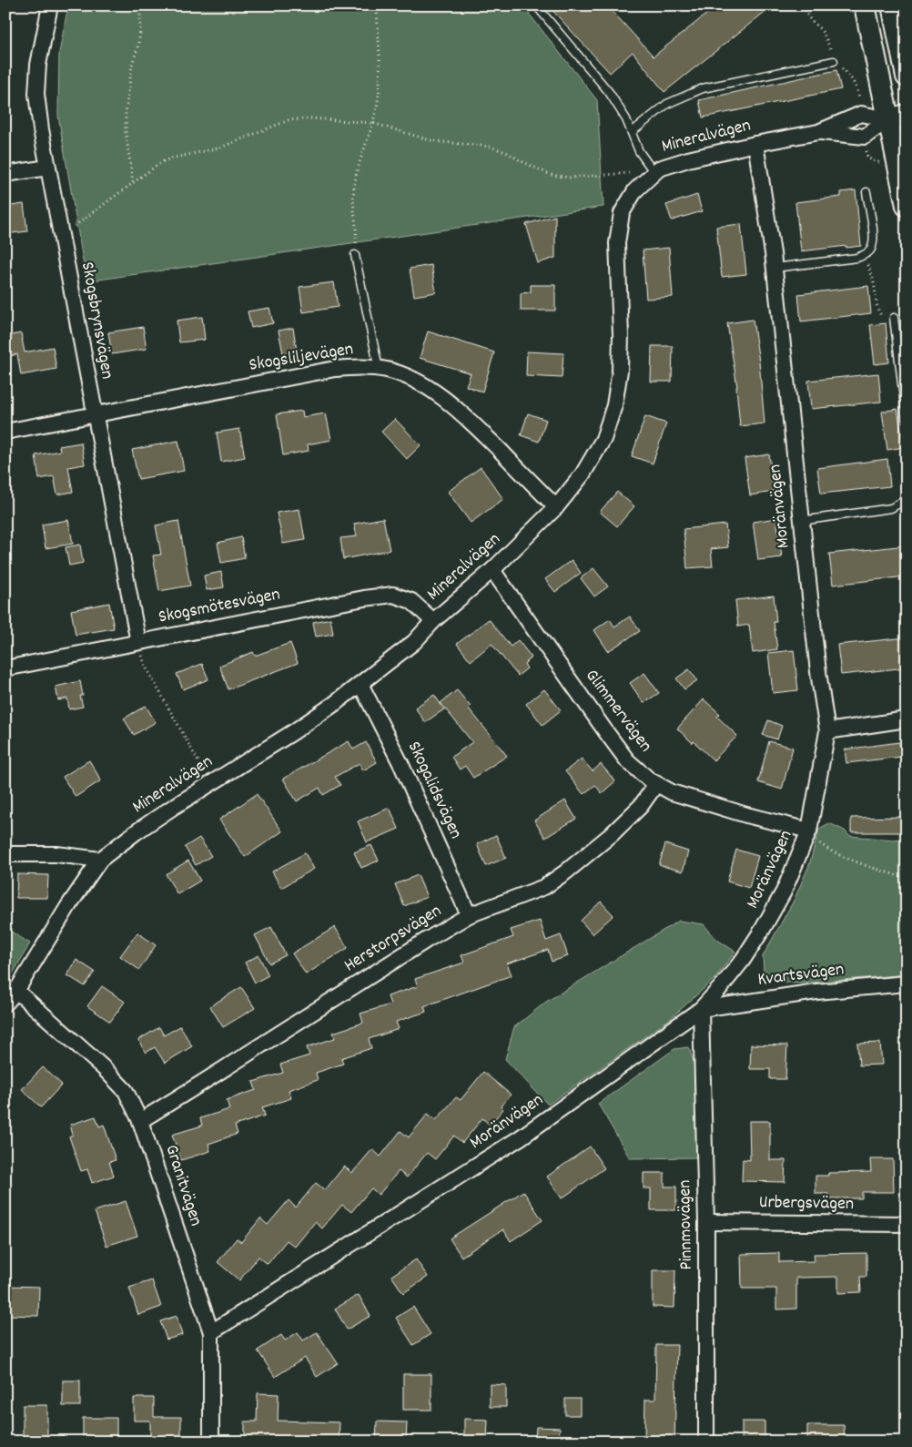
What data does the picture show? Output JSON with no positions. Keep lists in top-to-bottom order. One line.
{"streets":{"street":["Mineralvägen","Skogsbrynsvägen","Skogsliljevägen","Moränvägen","Skogsmötesvägen","Glimmervägen","Skogalidsvägen","Herstorpsvägen","Kvartsvägen","Granitvägen","Urbergsvägen","Pinnmovägen"]},"crossings":[["Mineralvägen","Skogsliljevägen"],["Mineralvägen","Moränvägen"],["Mineralvägen","Skogsmötesvägen"],["Mineralvägen","Glimmervägen"],["Mineralvägen","Skogalidsvägen"],["Mineralvägen","Granitvägen"],["Skogsbrynsvägen","Skogsliljevägen"],["Skogsbrynsvägen","Skogsmötesvägen"],["Moränvägen","Glimmervägen"],["Moränvägen","Kvartsvägen"],["Moränvägen","Granitvägen"],["Moränvägen","Pinnmovägen"],["Glimmervägen","Herstorpsvägen"],["Skogalidsvägen","Herstorpsvägen"],["Herstorpsvägen","Granitvägen"],["Kvartsvägen","Pinnmovägen"],["Urbergsvägen","Pinnmovägen"]]}
